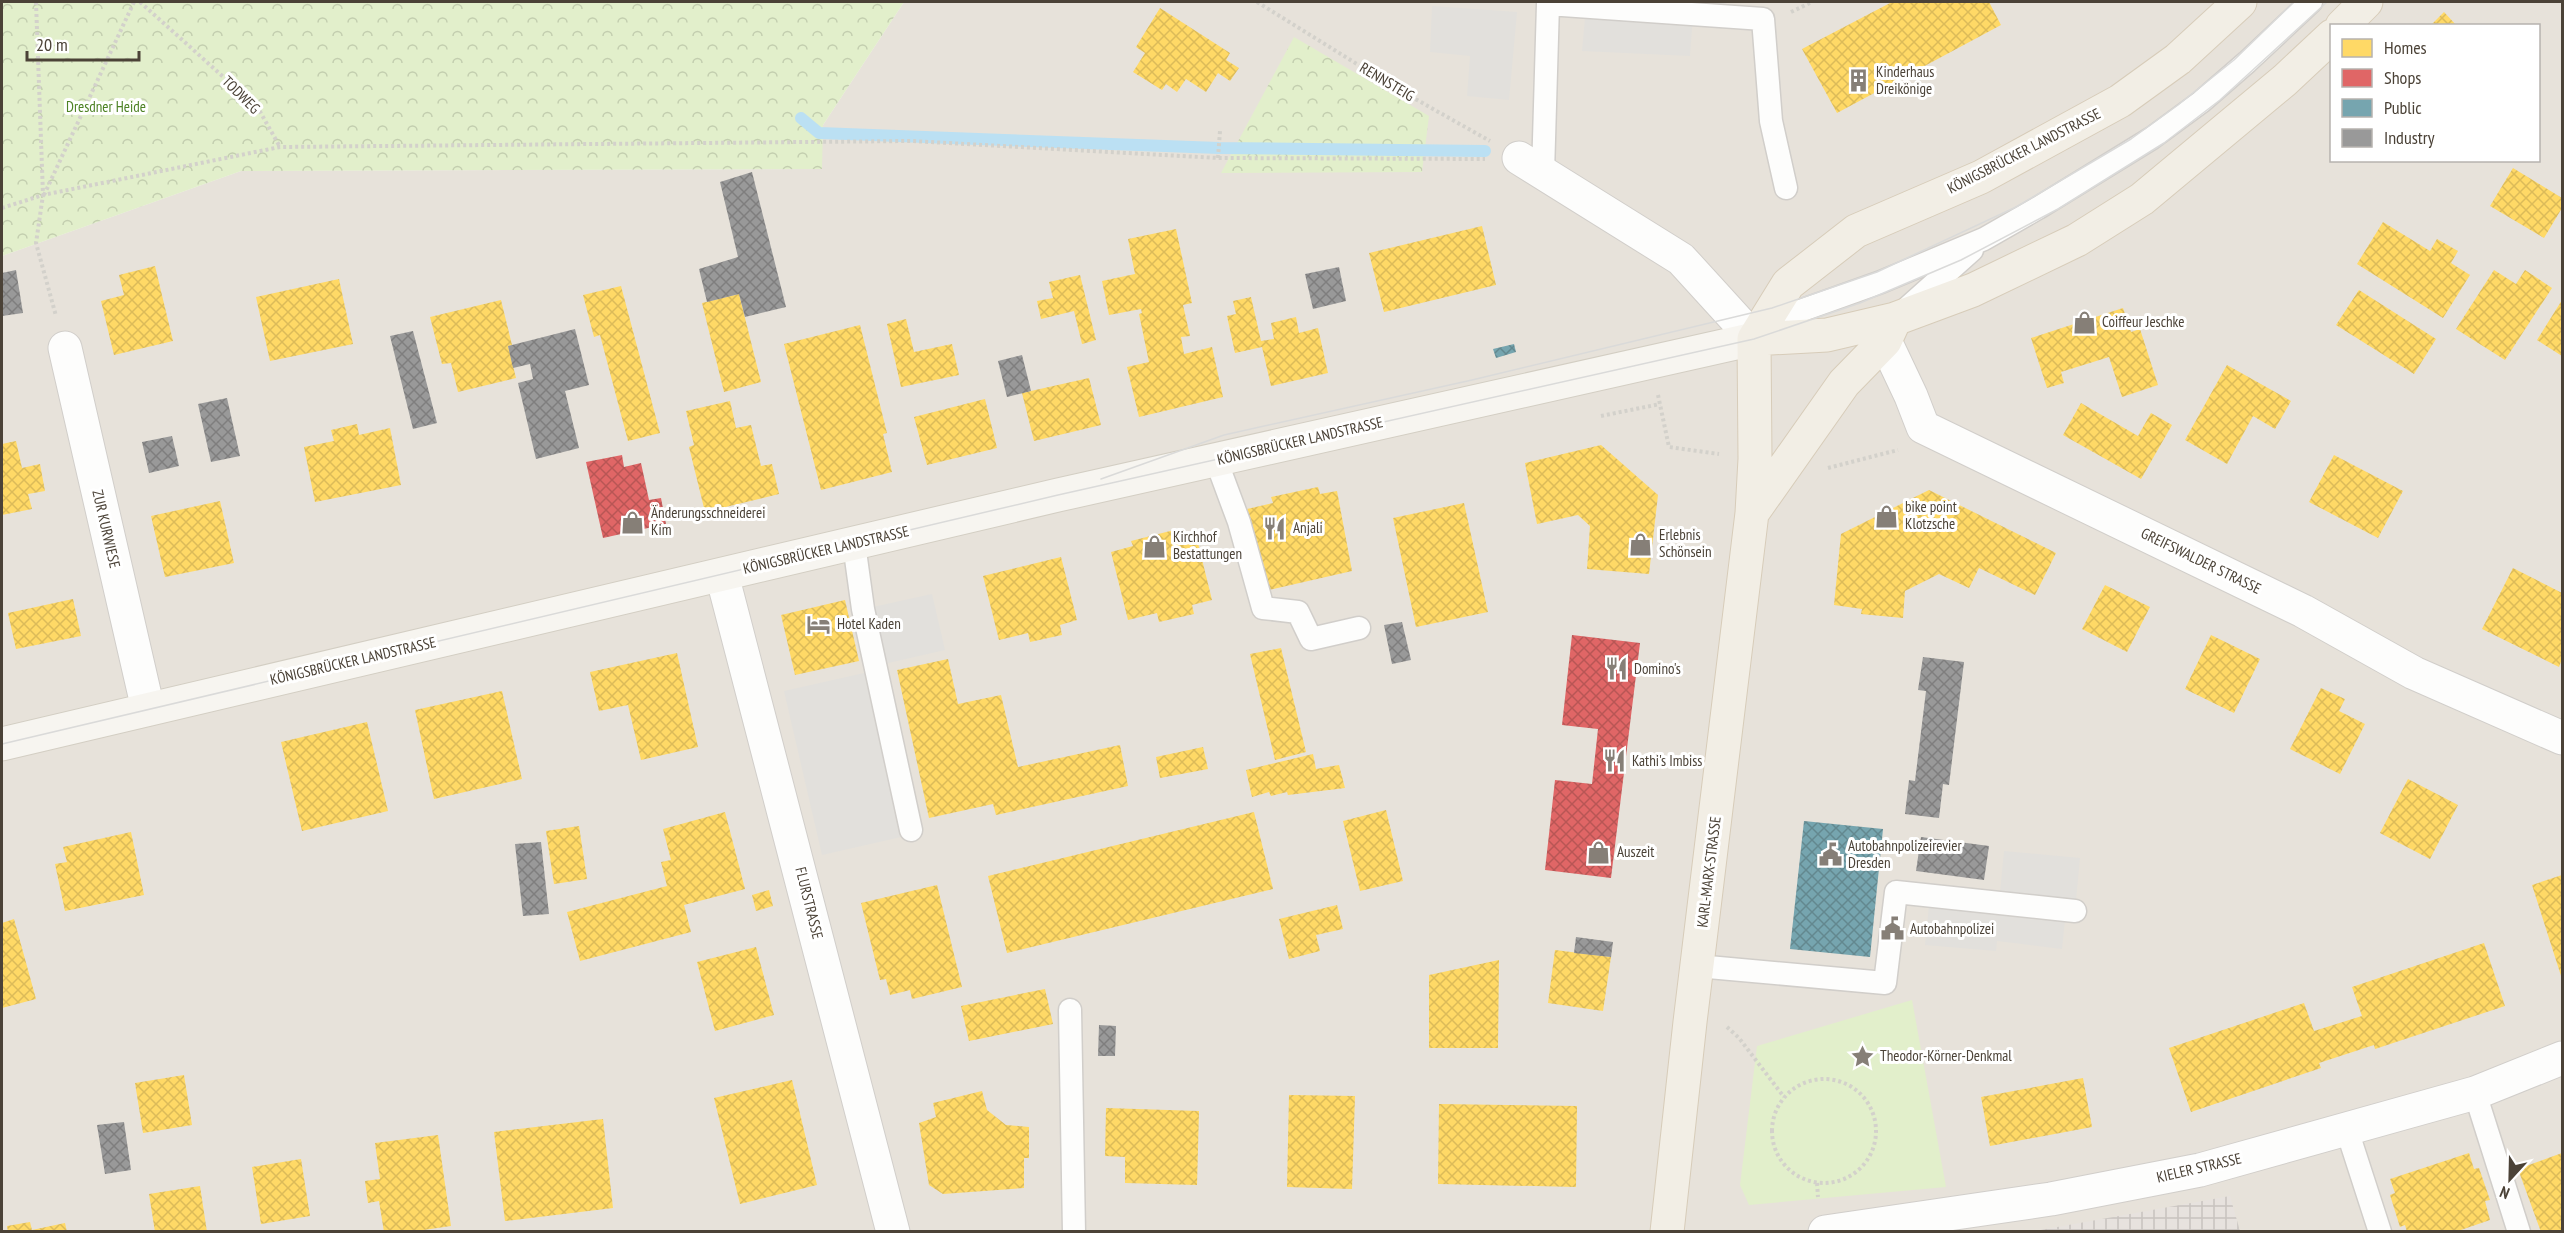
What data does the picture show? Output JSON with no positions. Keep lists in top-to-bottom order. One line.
{"streets":{"main road":["KÖNIGSBRÜCKER LANDSTRASSE","KARL-MARX-STRASSE"],"street":["ZUR KURWIESE","GREIFSWALDER STRASSE","FLURSTRASSE","KIELER STRASSE"],"path":["RENNSTEIG","TODWEG"]},"crossings":[["KÖNIGSBRÜCKER LANDSTRASSE","ZUR KURWIESE"],["KÖNIGSBRÜCKER LANDSTRASSE","KARL-MARX-STRASSE"],["KÖNIGSBRÜCKER LANDSTRASSE","FLURSTRASSE"],["GREIFSWALDER STRASSE","KARL-MARX-STRASSE"]],"parks":["Dresdner Heide"],"places":{"building":["Kinderhaus Dreikönige"],"shop":["Coiffeur Jeschke","bike point Klotzsche","Änderungsschneiderei Kim","Erlebnis Schönsein","Kirchhof Bestattungen","Auszeit"],"restaurant":["Anjali","Domino's","Kathi's Imbiss"],"hotel":["Hotel Kaden"],"public building":["Autobahnpolizeirevier Dresden","Autobahnpolizei"],"place":["Theodor-Körner-Denkmal"]},"legend":["Homes","Shops","Public","Industry"],"scale_bar":"20 m","north":"bottom"}
